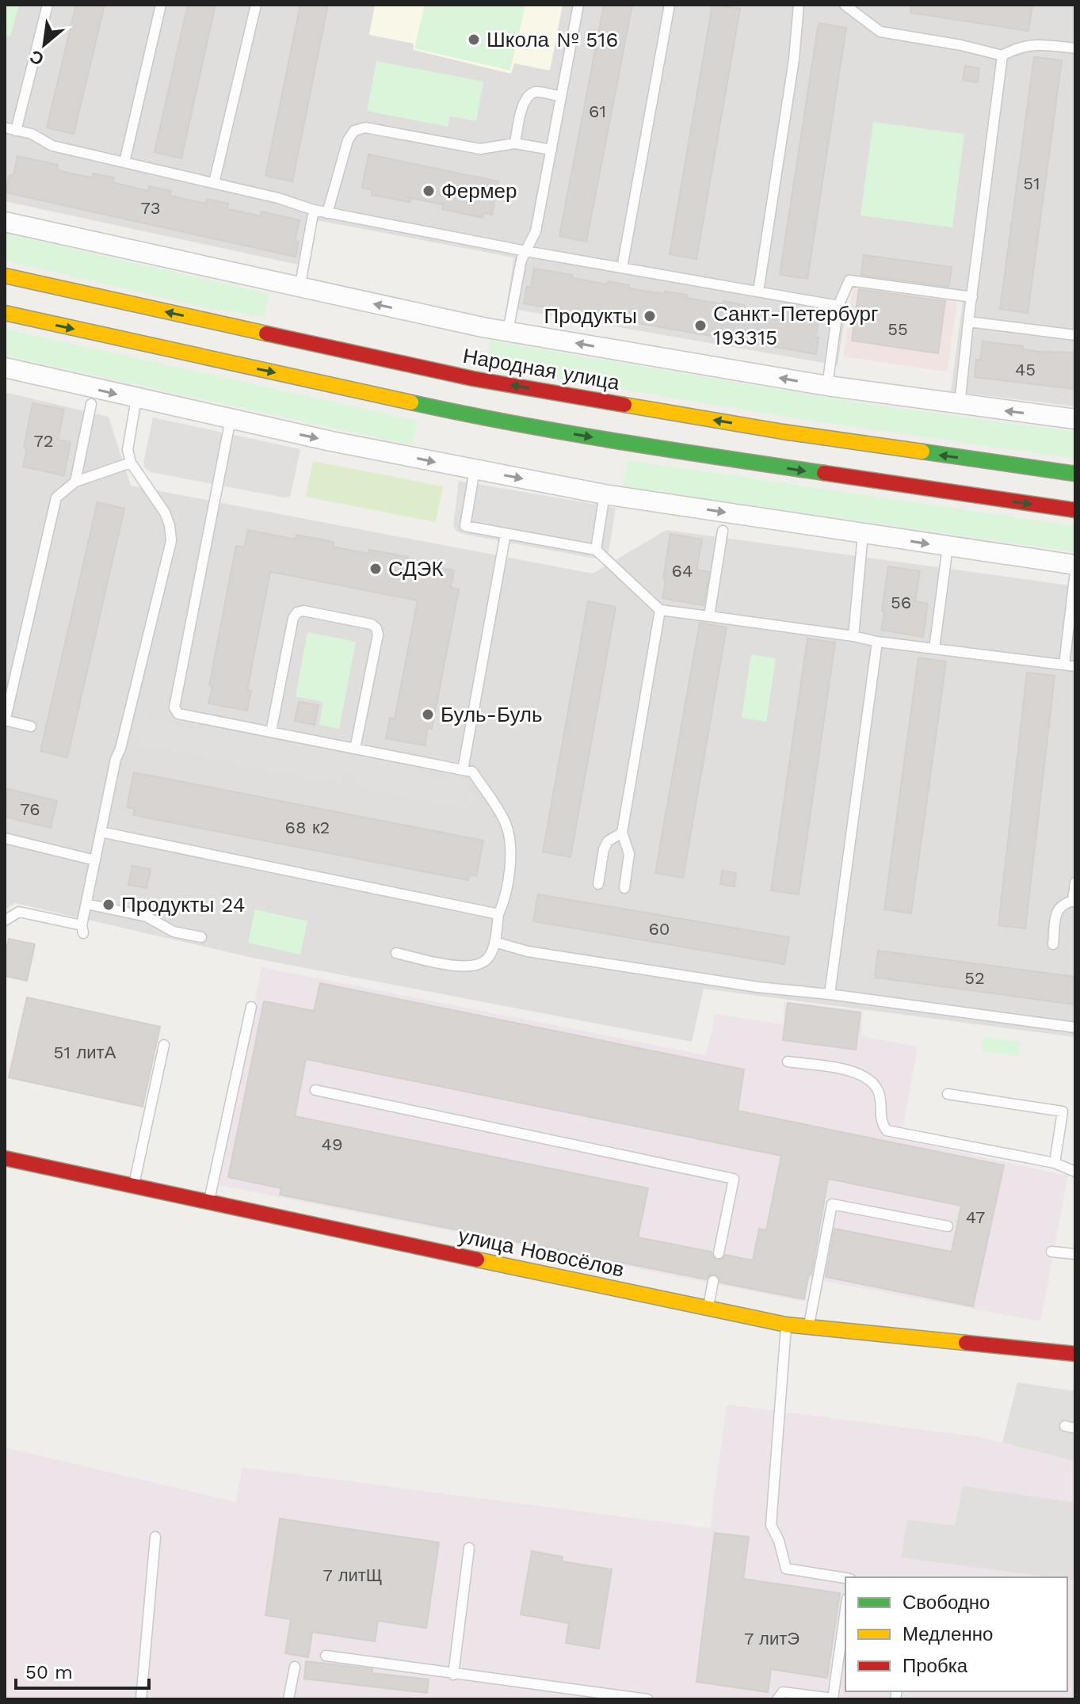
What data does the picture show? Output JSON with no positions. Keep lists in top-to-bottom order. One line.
{"streets":{"main road":["Народная улица","улица Новосёлов"]},"places":["Школа № 516","Фермер","Продукты","Санкт-Петербург 193315","СДЭК","Буль-Буль","Продукты 24"],"house_numbers":["61","51","73","55","45","72","64","56","76","68 к2","60","52","51 литА","49","47","7 литЩ","7 литЭ"],"legend":["Свободно","Медленно","Пробка"],"scale_bar":"50 m","north":"bottom left"}
